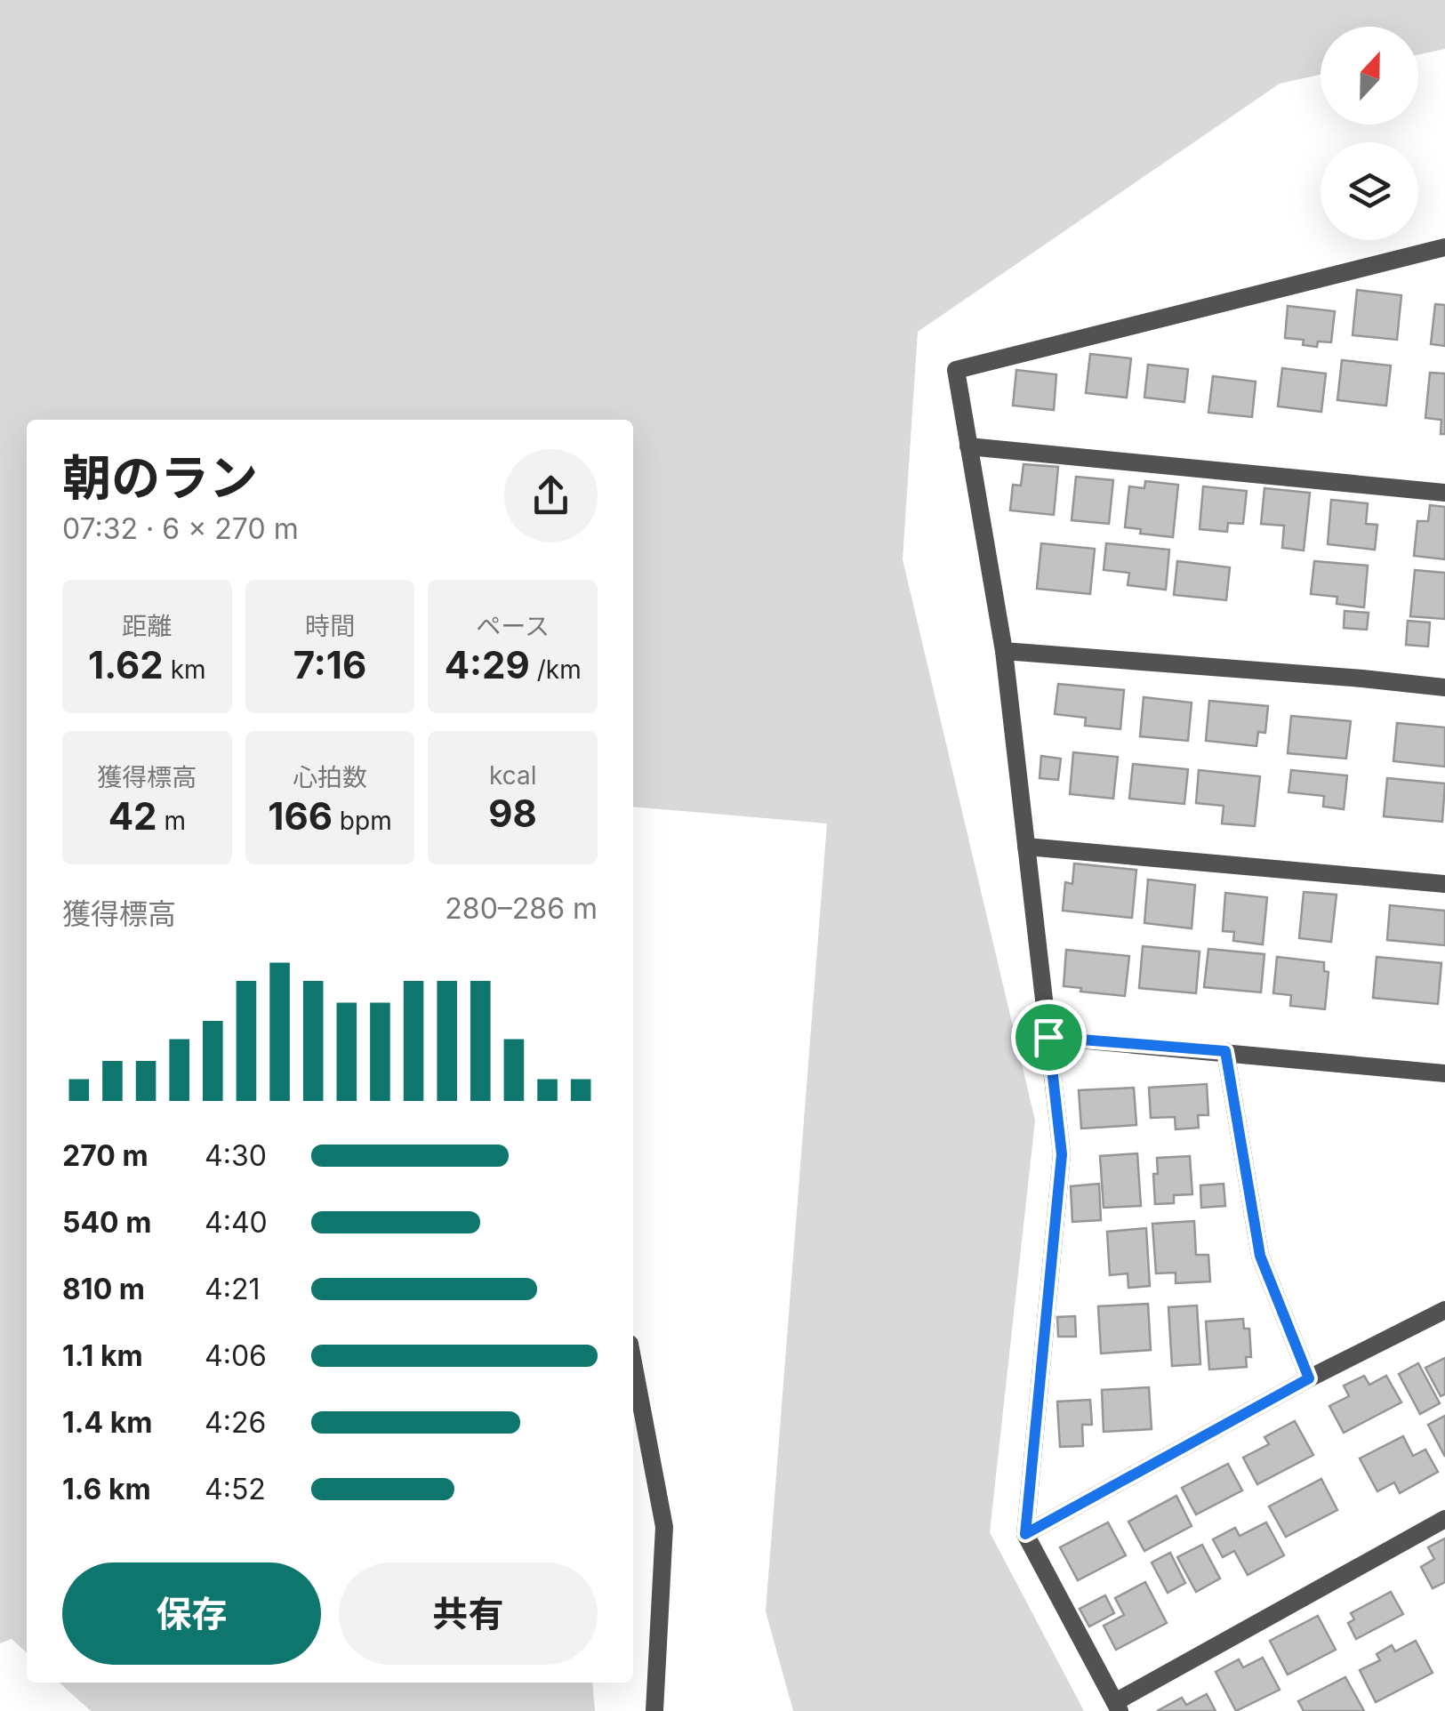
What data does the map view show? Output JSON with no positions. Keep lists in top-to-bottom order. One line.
{"north":"top","page":{"heading":["朝のラン","07:32 · 6 × 270 m"],"stats":[["距離","1.62 km"],["時間","7:16"],["ペース","4:29 /km"],["獲得標高","42 m"],["心拍数","166 bpm"],["kcal","98"]],"chart":["獲得標高","280–286 m"],"list":[{"name":"270 m","note":"4:30"},{"name":"540 m","note":"4:40"},{"name":"810 m","note":"4:21"},{"name":"1.1 km","note":"4:06"},{"name":"1.4 km","note":"4:26"},{"name":"1.6 km","note":"4:52"}],"buttons":["保存","共有"]}}
